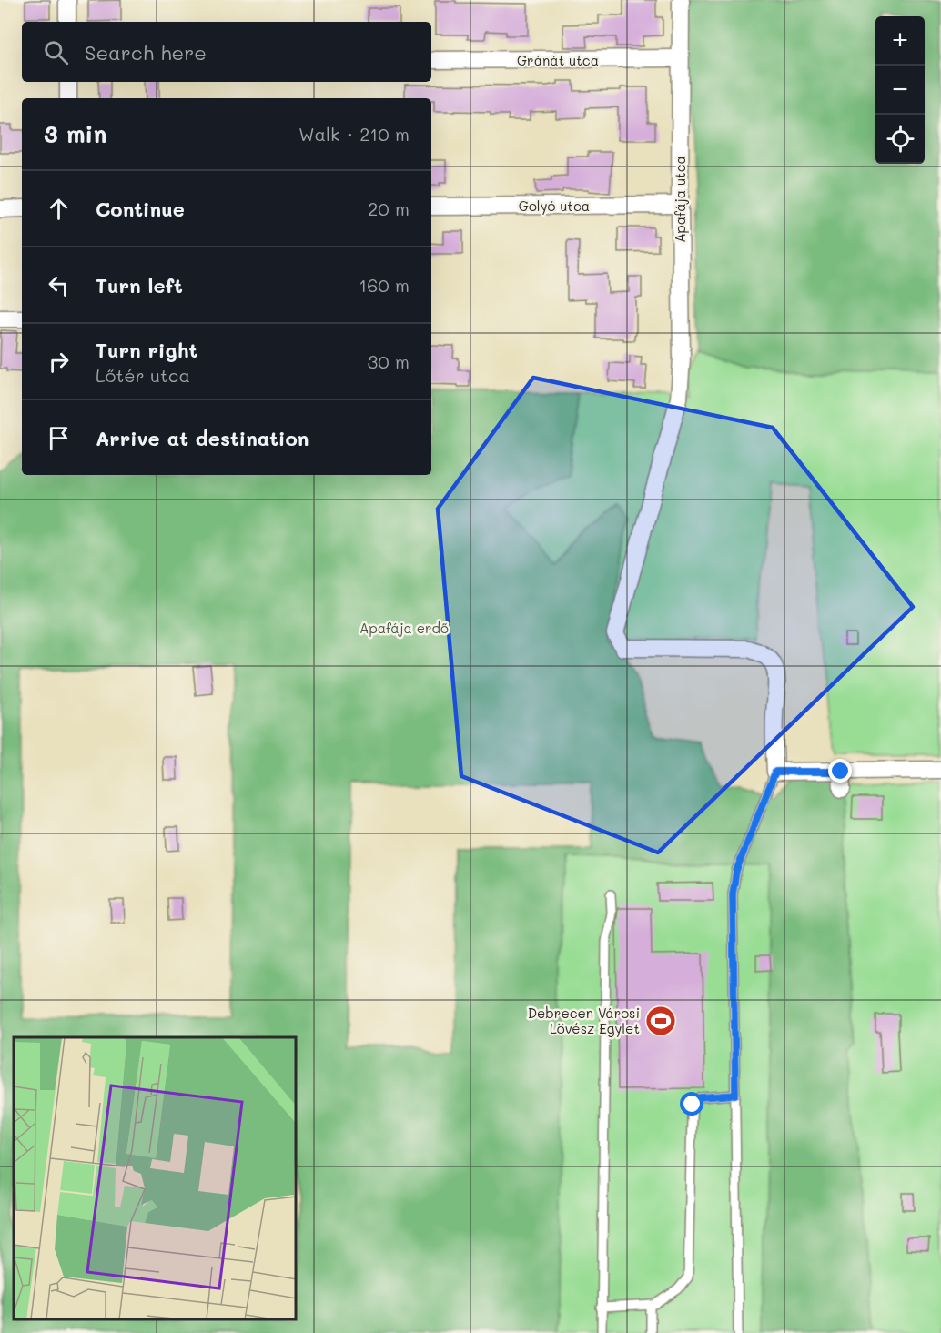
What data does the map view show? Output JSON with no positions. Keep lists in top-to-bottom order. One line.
{"streets":{"street":["Gránát utca","Apafája utca","Golyó utca"]},"crossings":[["Gránát utca","Apafája utca"],["Apafája utca","Golyó utca"]],"parks":["Apafája erdő"],"places":{"sports":["Debrecen Városi Lövész Egylet"]},"page":{"map_buttons":["+","−"],"search":"Search here","heading":["3 min","Walk · 210 m"],"list":[["Continue","20 m"],["Turn left","160 m"],["Turn right","Lőtér utca","30 m"],"Arrive at destination"]}}
